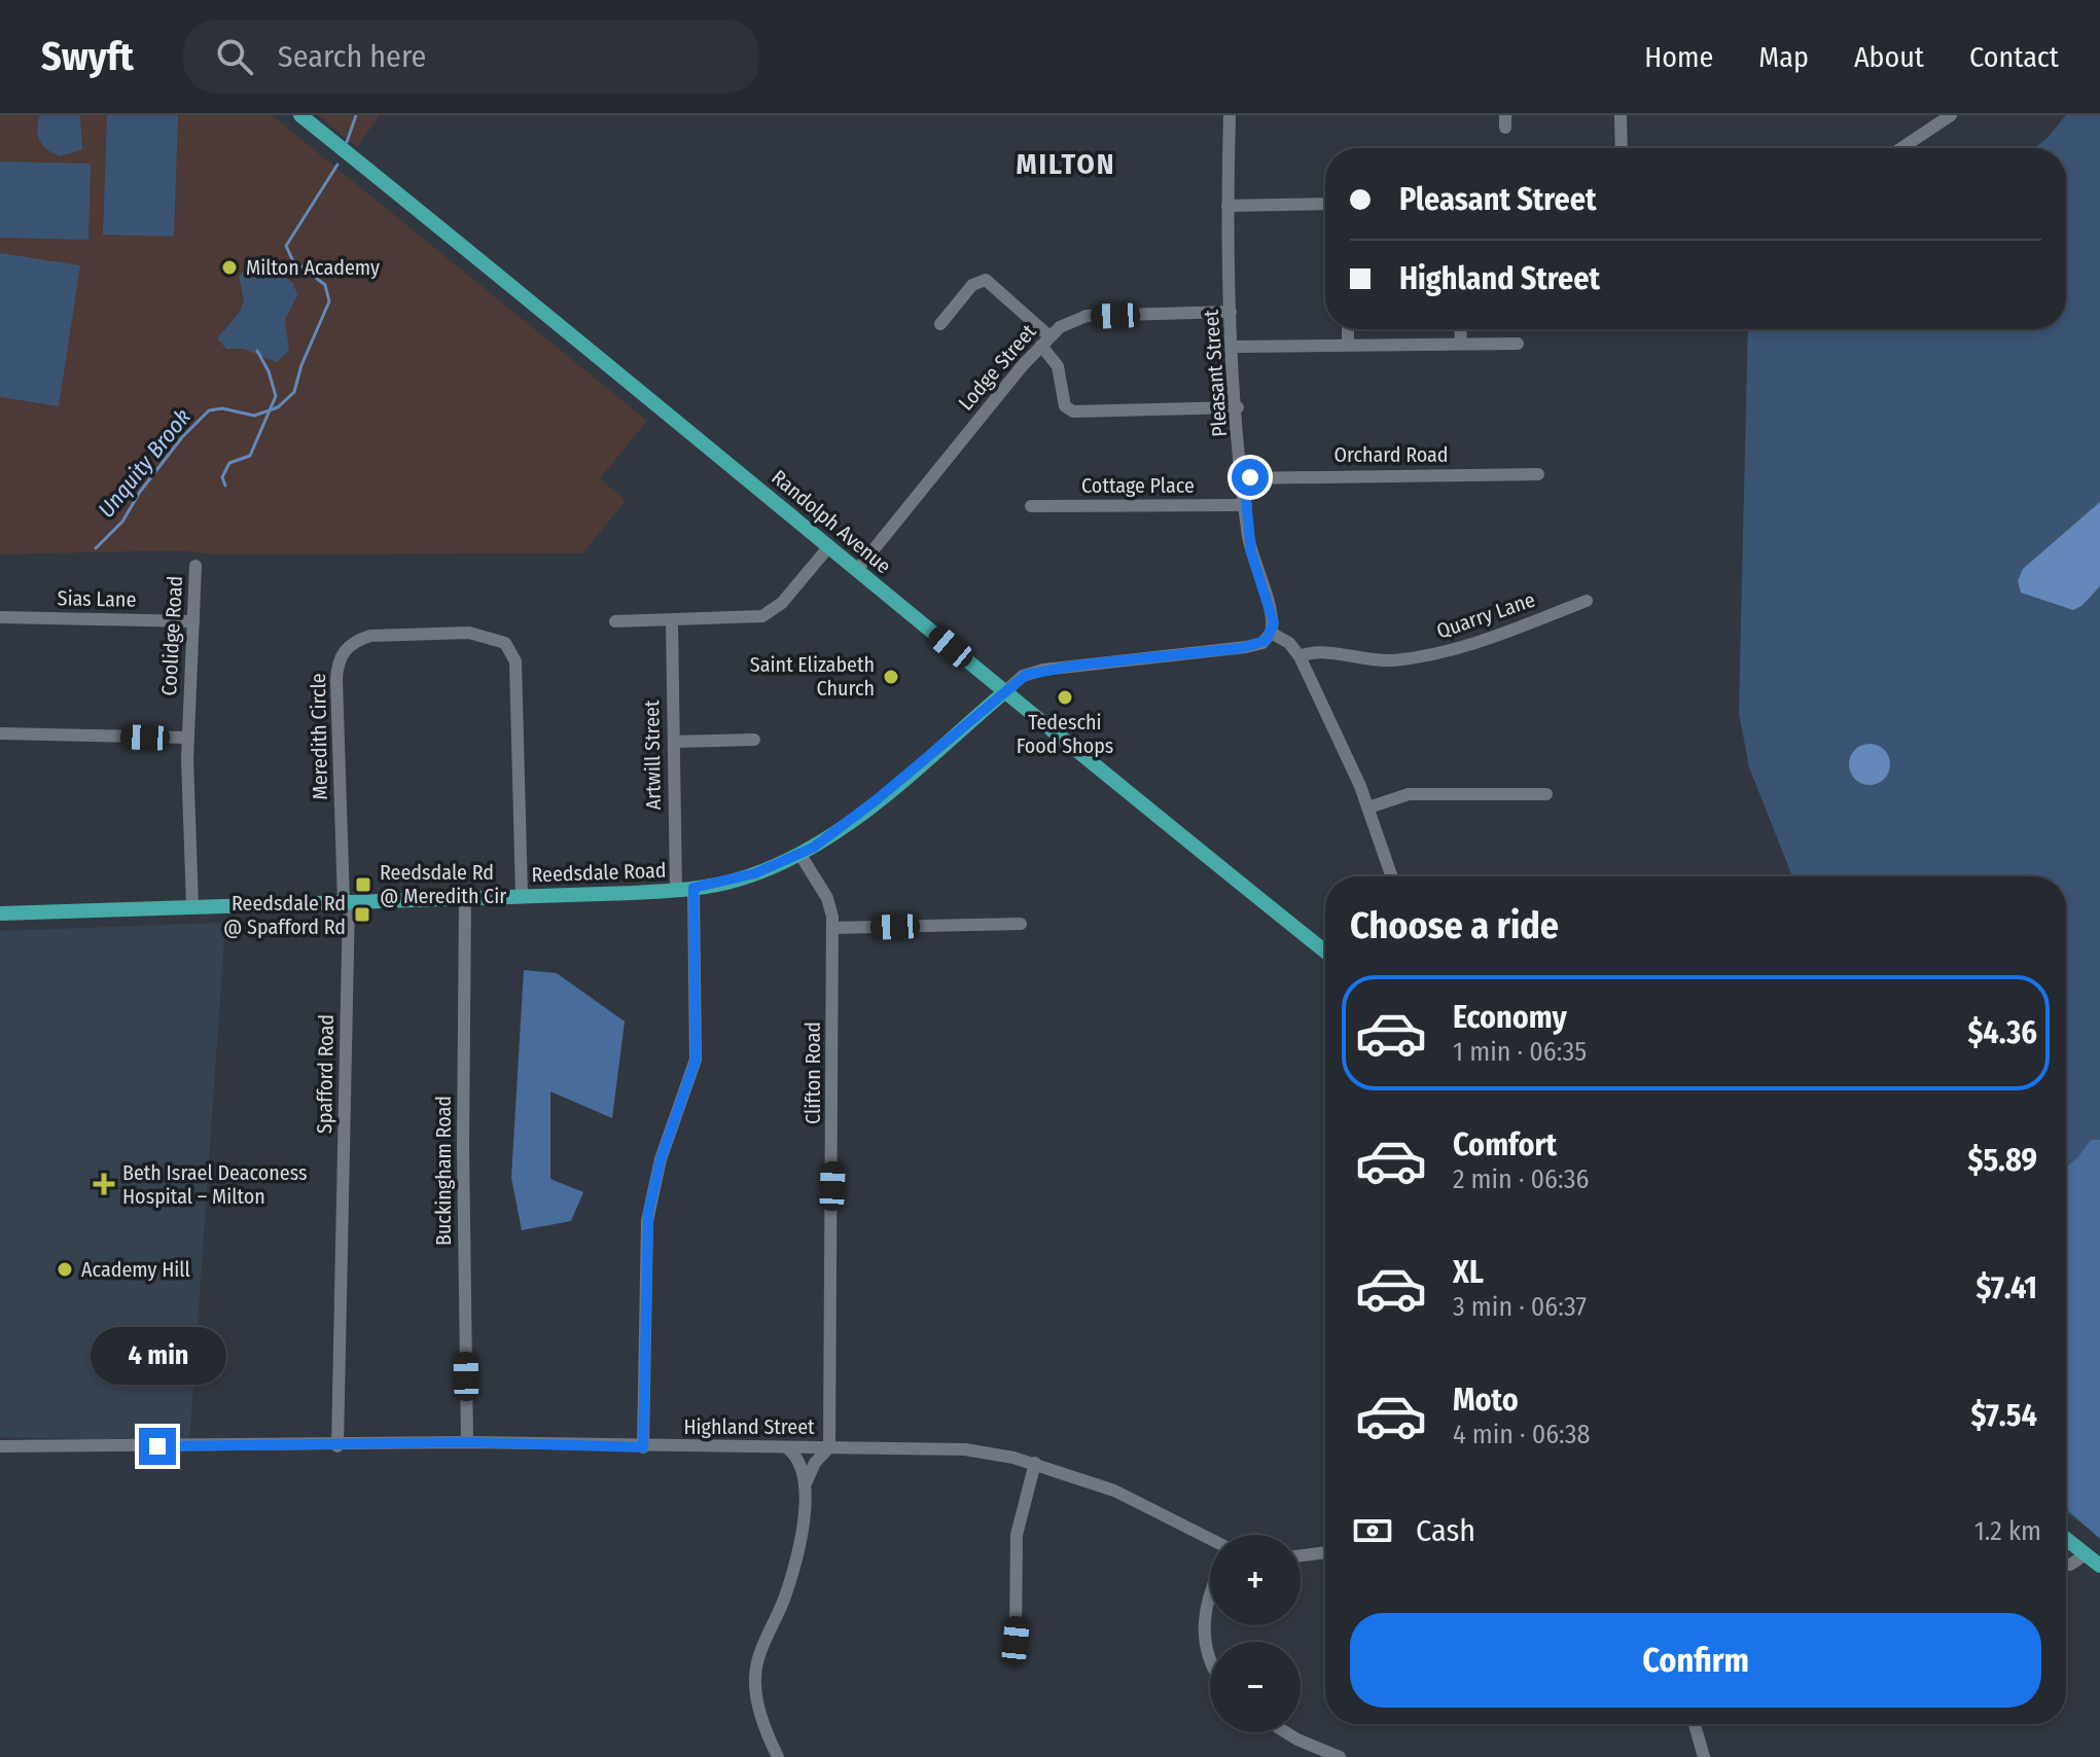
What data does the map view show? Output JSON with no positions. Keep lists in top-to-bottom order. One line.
{"streets":{"main road":["Randolph Avenue","Reedsdale Road"],"street":["Lodge Street","Pleasant Street","Orchard Road","Cottage Place","Sias Lane","Quarry Lane","Coolidge Road","Meredith Circle","Artwill Street","Clifton Road","Spafford Road","Buckingham Road","Highland Street"]},"crossings":[["Lodge Street","Pleasant Street"],["Lodge Street","Randolph Avenue"],["Pleasant Street","Orchard Road"],["Pleasant Street","Cottage Place"],["Pleasant Street","Reedsdale Road"],["Randolph Avenue","Reedsdale Road"],["Sias Lane","Coolidge Road"],["Coolidge Road","Reedsdale Road"],["Meredith Circle","Reedsdale Road"],["Meredith Circle","Spafford Road"],["Artwill Street","Reedsdale Road"],["Reedsdale Road","Clifton Road"],["Reedsdale Road","Spafford Road"],["Reedsdale Road","Buckingham Road"],["Clifton Road","Highland Street"],["Spafford Road","Highland Street"],["Buckingham Road","Highland Street"]],"districts":["MILTON"],"water":["Unquity Brook"],"places":{"other":["Milton Academy","Saint Elizabeth Church","Tedeschi Food Shops","Academy Hill"],"transit":["Reedsdale Rd @ Meredith Cir","Reedsdale Rd @ Spafford Rd"],"health":["Beth Israel Deaconess Hospital – Milton"]},"page":{"header":"Swyft","search":"Search here","nav":["Home","Map","About","Contact"],"banner":["Pleasant Street","Highland Street"],"heading":"Choose a ride","list":[{"name":"Economy","note":"1 min · 06:35","value":"$4.36"},{"name":"Comfort","note":"2 min · 06:36","value":"$5.89"},{"name":"XL","note":"3 min · 06:37","value":"$7.41"},{"name":"Moto","note":"4 min · 06:38","value":"$7.54"}],"bubble":"4 min","pay":["Cash","1.2 km"],"map_buttons":["+","−"],"buttons":"Confirm"}}
